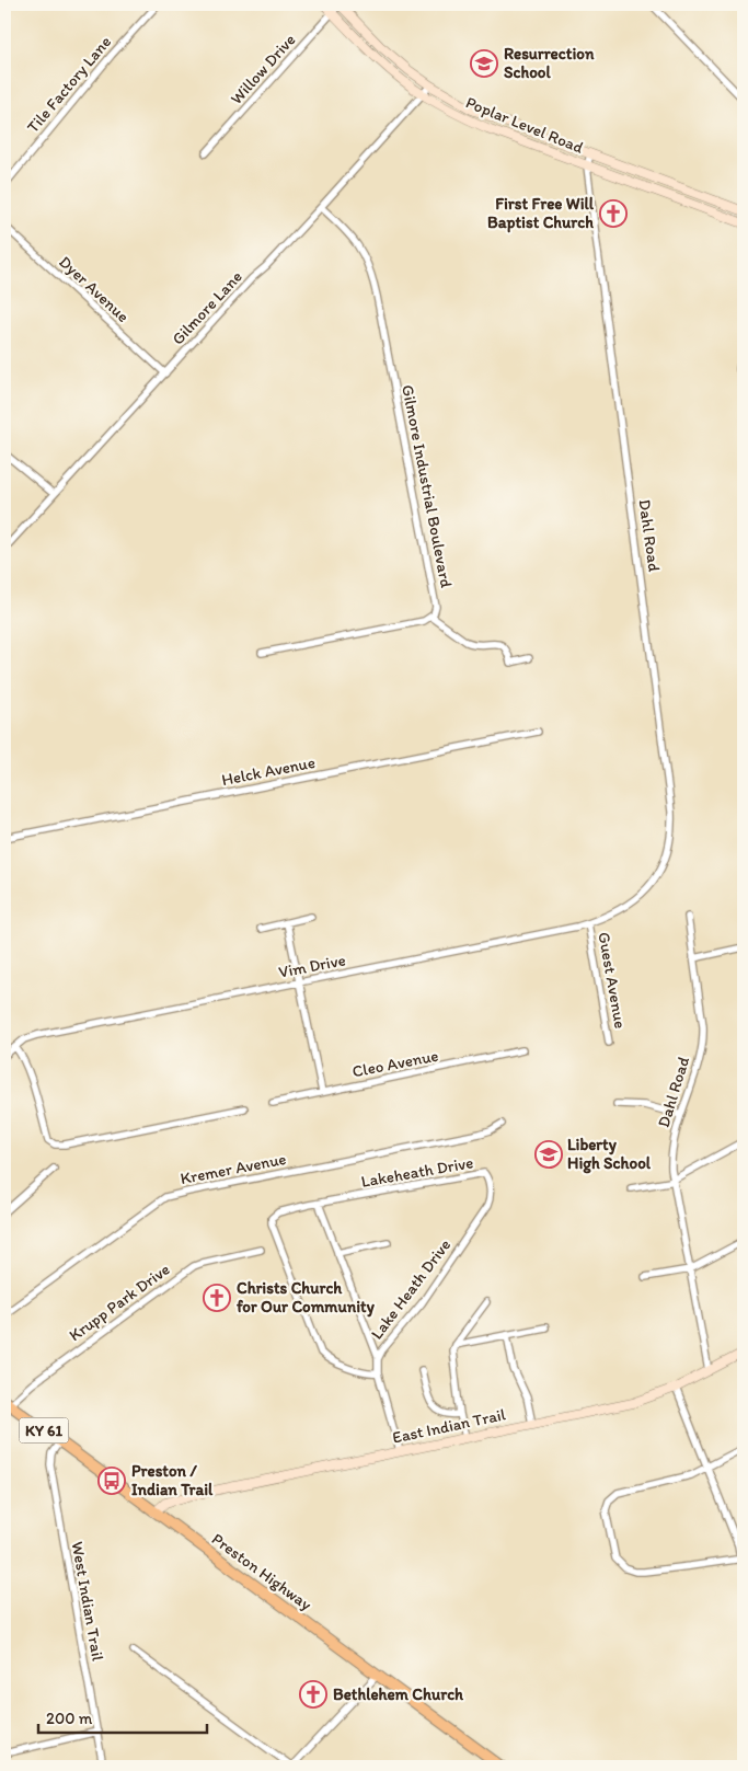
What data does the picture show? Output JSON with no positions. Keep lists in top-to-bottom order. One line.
{"streets":{"main road":["Poplar Level Road","East Indian Trail","KY 61","Preston Highway"],"street":["Willow Drive","Tile Factory Lane","Dyer Avenue","Gilmore Lane","Gilmore Industrial Boulevard","Dahl Road","Helck Avenue","Vim Drive","Guest Avenue","Cleo Avenue","Kremer Avenue","Lakeheath Drive","Lake Heath Drive","Krupp Park Drive","West Indian Trail"]},"crossings":[["Willow Drive","Poplar Level Road"],["Poplar Level Road","Gilmore Lane"],["Poplar Level Road","Dahl Road"],["Dyer Avenue","Gilmore Lane"],["Gilmore Lane","Gilmore Industrial Boulevard"],["Dahl Road","Vim Drive"],["Dahl Road","East Indian Trail"],["Vim Drive","Guest Avenue"],["Lakeheath Drive","Lake Heath Drive"],["Krupp Park Drive","Preston Highway"],["East Indian Trail","Preston Highway"],["Preston Highway","West Indian Trail"]],"places":{"school or university":["Resurrection School","Liberty High School"],"church":["First Free Will Baptist Church","Christs Church for Our Community","Bethlehem Church"],"bus stop":["Preston / Indian Trail"]},"scale_bar":"200 m"}
